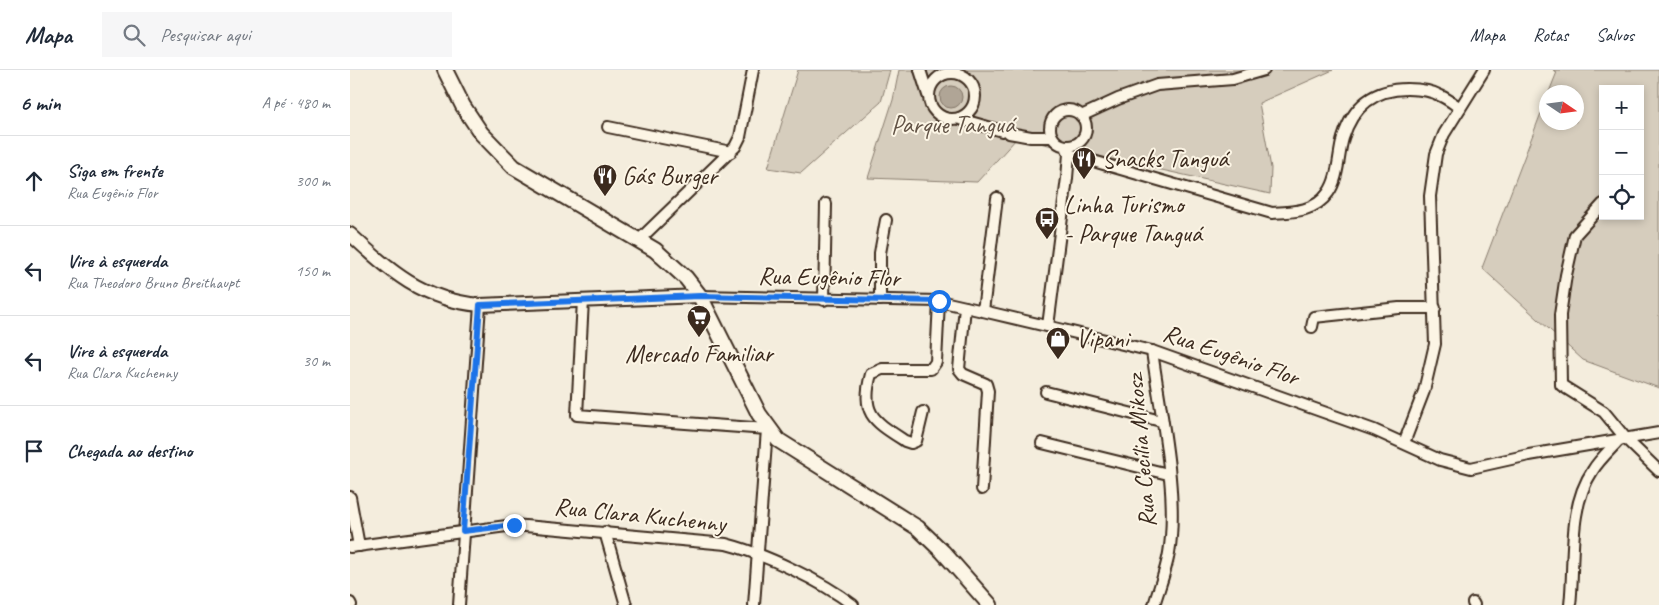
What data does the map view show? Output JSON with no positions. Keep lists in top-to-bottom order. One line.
{"streets":{"street":["Rua Eugênio Flor","Rua Cecília Mikosz","Rua Clara Kuchenny"]},"crossings":[["Rua Eugênio Flor","Rua Cecília Mikosz"]],"parks":["Parque Tanguá"],"places":{"restaurant":["Snacks Tanguá","Gás Burger"],"bus stop":["Linha Turismo - Parque Tanguá"],"supermarket":["Mercado Familiar"],"shop":["Vipani"]},"north":"right","page":{"header":"Mapa","search":"Pesquisar aqui","nav":["Mapa","Rotas","Salvos"],"heading":["6 min","A pé · 480 m"],"map_buttons":["+","−"],"list":[["Siga em frente","Rua Eugênio Flor","300 m"],["Vire à esquerda","Rua Theodoro Bruno Breithaupt","150 m"],["Vire à esquerda","Rua Clara Kuchenny","30 m"],"Chegada ao destino"]}}
